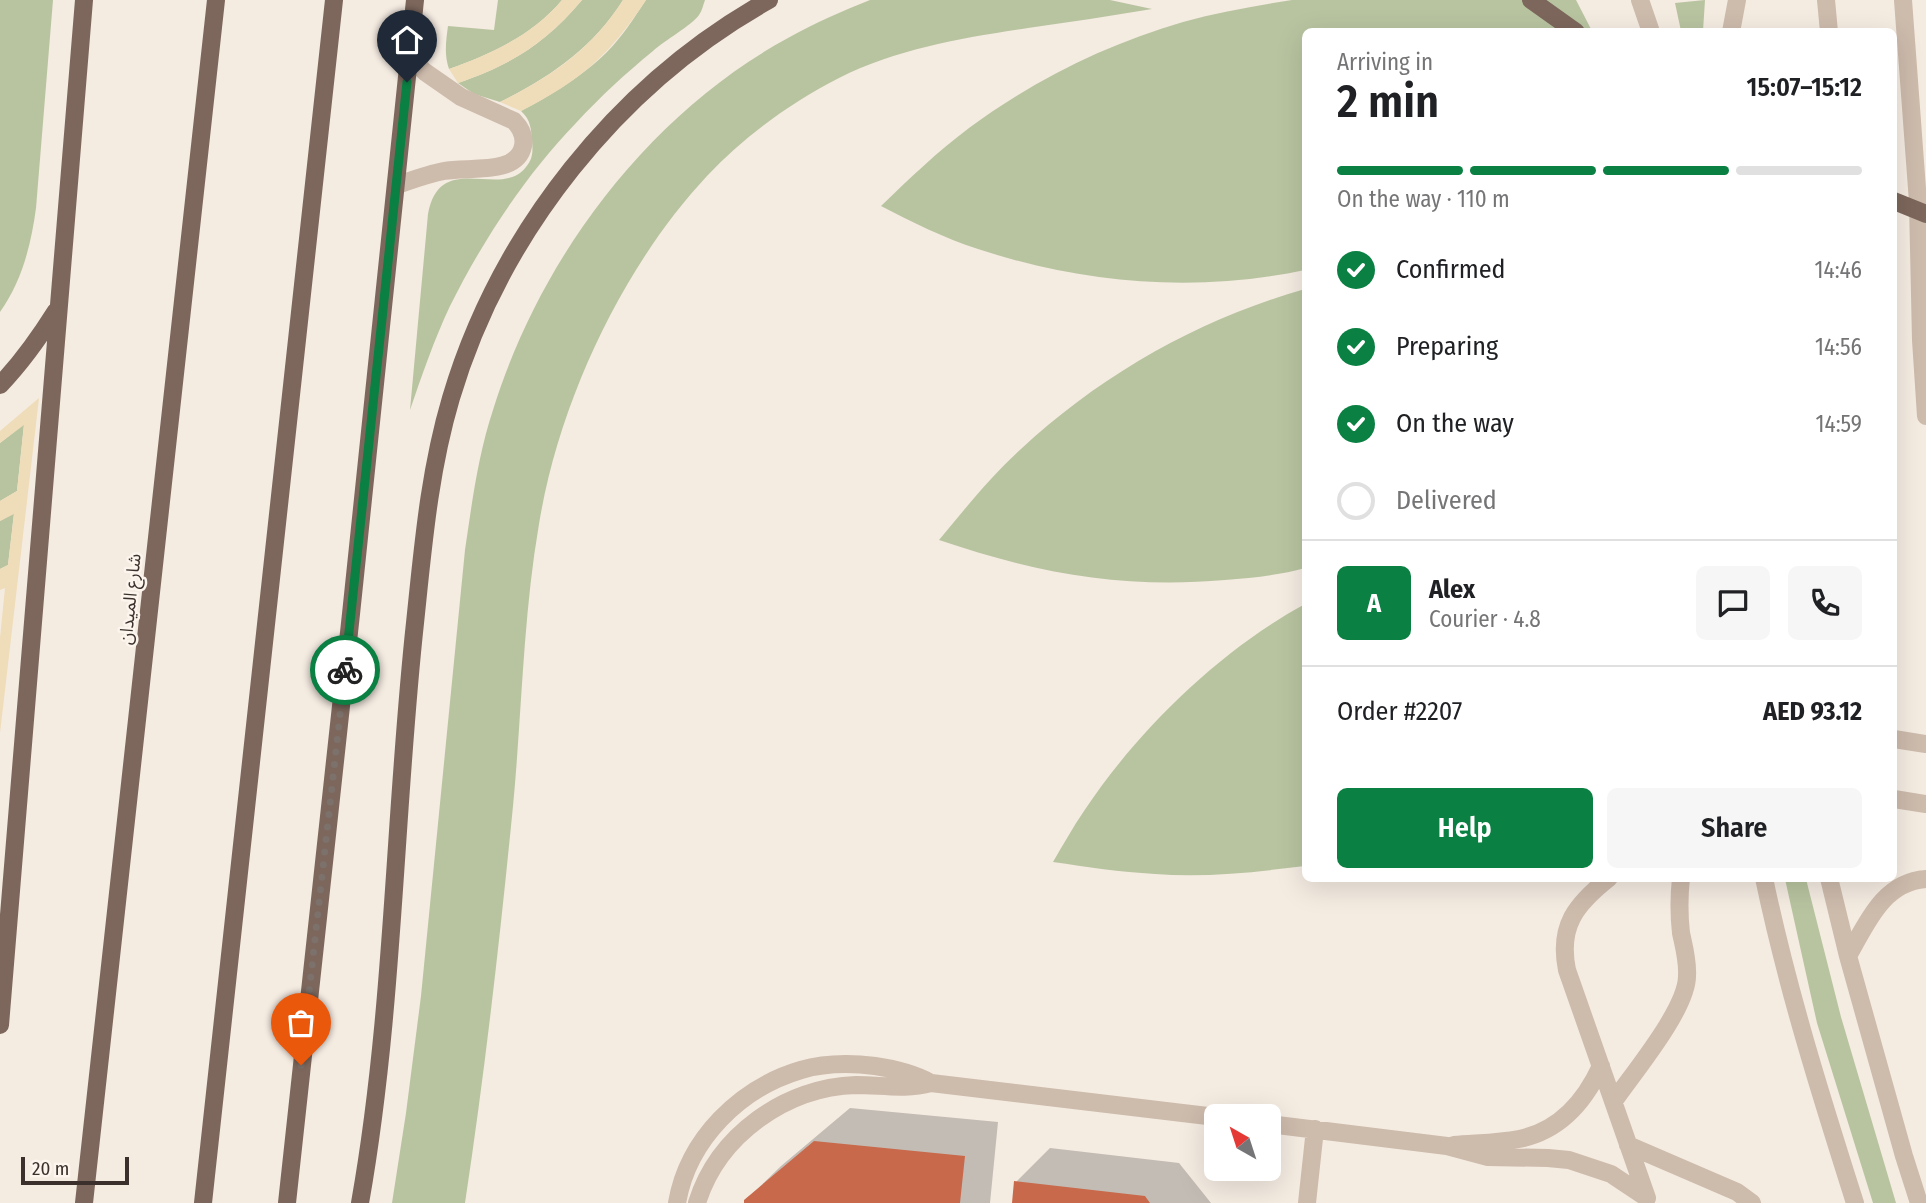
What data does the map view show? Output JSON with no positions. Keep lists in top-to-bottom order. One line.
{"streets":{"main road":["شارع الميدان"]},"scale_bar":"20 m","north":"top left","page":{"heading":["2 min","Arriving in","15:07–15:12"],"panel":["Alex","Courier · 4.8","Order #2207","AED 93.12"],"bar":"On the way · 110 m","list":[["Confirmed","14:46"],["Preparing","14:56"],["On the way","14:59"],"Delivered"],"round":"A","buttons":["Help","Share"],"scale":"20 m"}}
